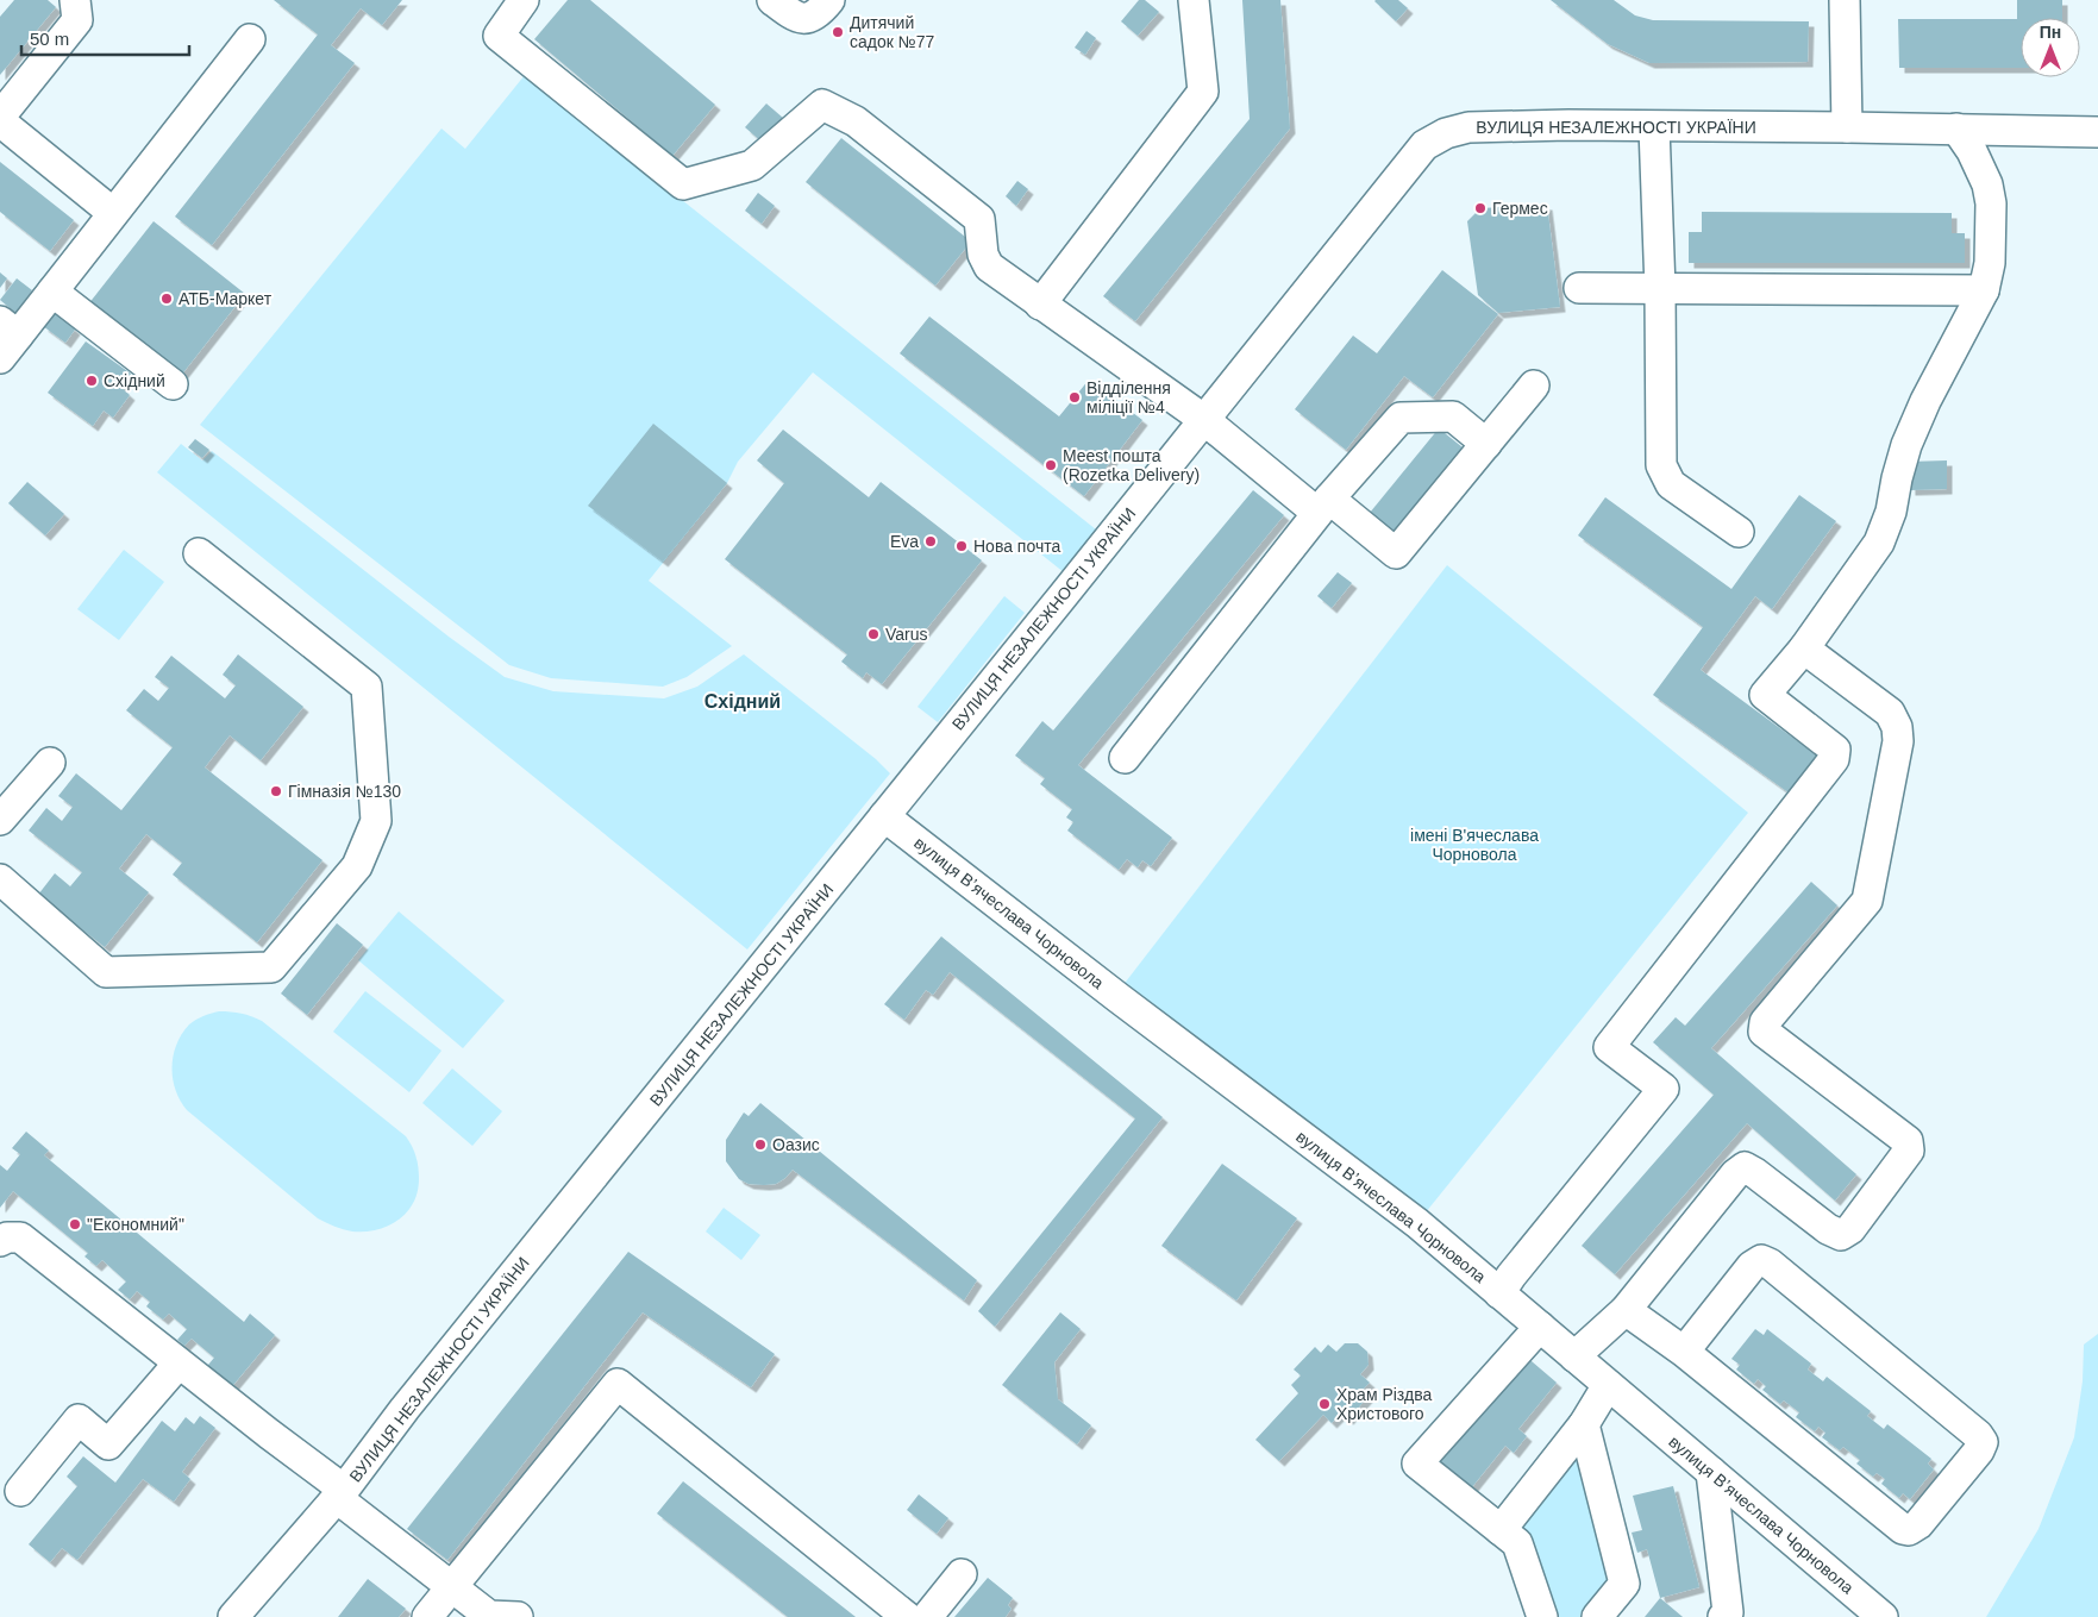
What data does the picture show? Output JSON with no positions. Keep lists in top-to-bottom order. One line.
{"streets":{"street":["ВУЛИЦЯ НЕЗАЛЕЖНОСТІ УКРАЇНИ","вулиця Вʼячеслава Чорновола"]},"crossings":[["ВУЛИЦЯ НЕЗАЛЕЖНОСТІ УКРАЇНИ","вулиця Вʼячеслава Чорновола"]],"districts":["Східний"],"parks":["імені В'ячеслава Чорновола"],"places":["Дитячий садок №77","Гермес","АТБ-Маркет","Східний","Відділення міліції №4","Meest пошта (Rozetka Delivery)","Eva","Нова почта","Varus","Гімназія №130","Оазис","\"Економний\"","Храм Різдва Христового"],"scale_bar":"50 m","north":"top"}
